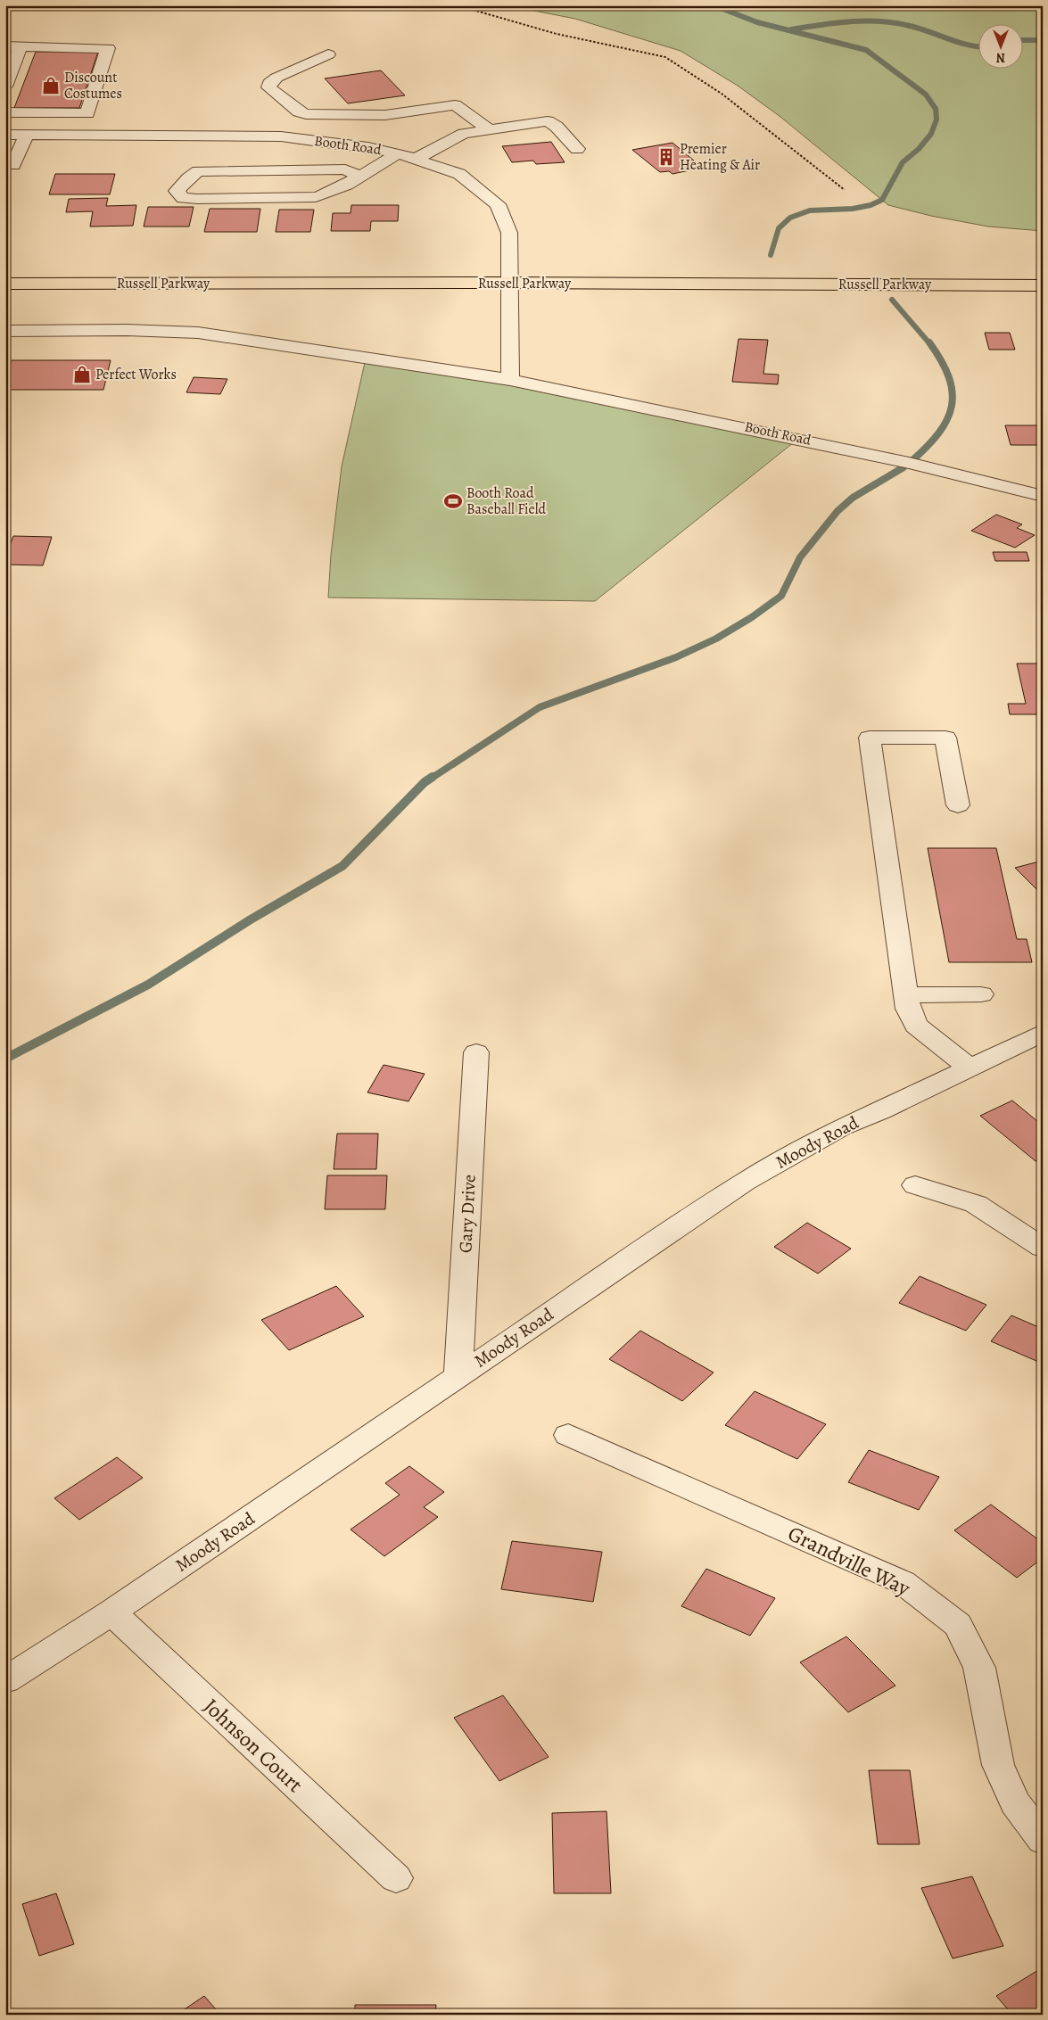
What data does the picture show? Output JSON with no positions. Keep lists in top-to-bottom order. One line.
{"streets":{"main road":["Russell Parkway"],"street":["Booth Road","Moody Road","Gary Drive","Grandville Way","Johnson Court"]},"crossings":[["Booth Road","Russell Parkway"],["Moody Road","Gary Drive"],["Moody Road","Johnson Court"]],"places":{"shop":["Discount Costumes","Perfect Works"],"building":["Premier Heating & Air"],"sports":["Booth Road Baseball Field"]},"north":"bottom"}
